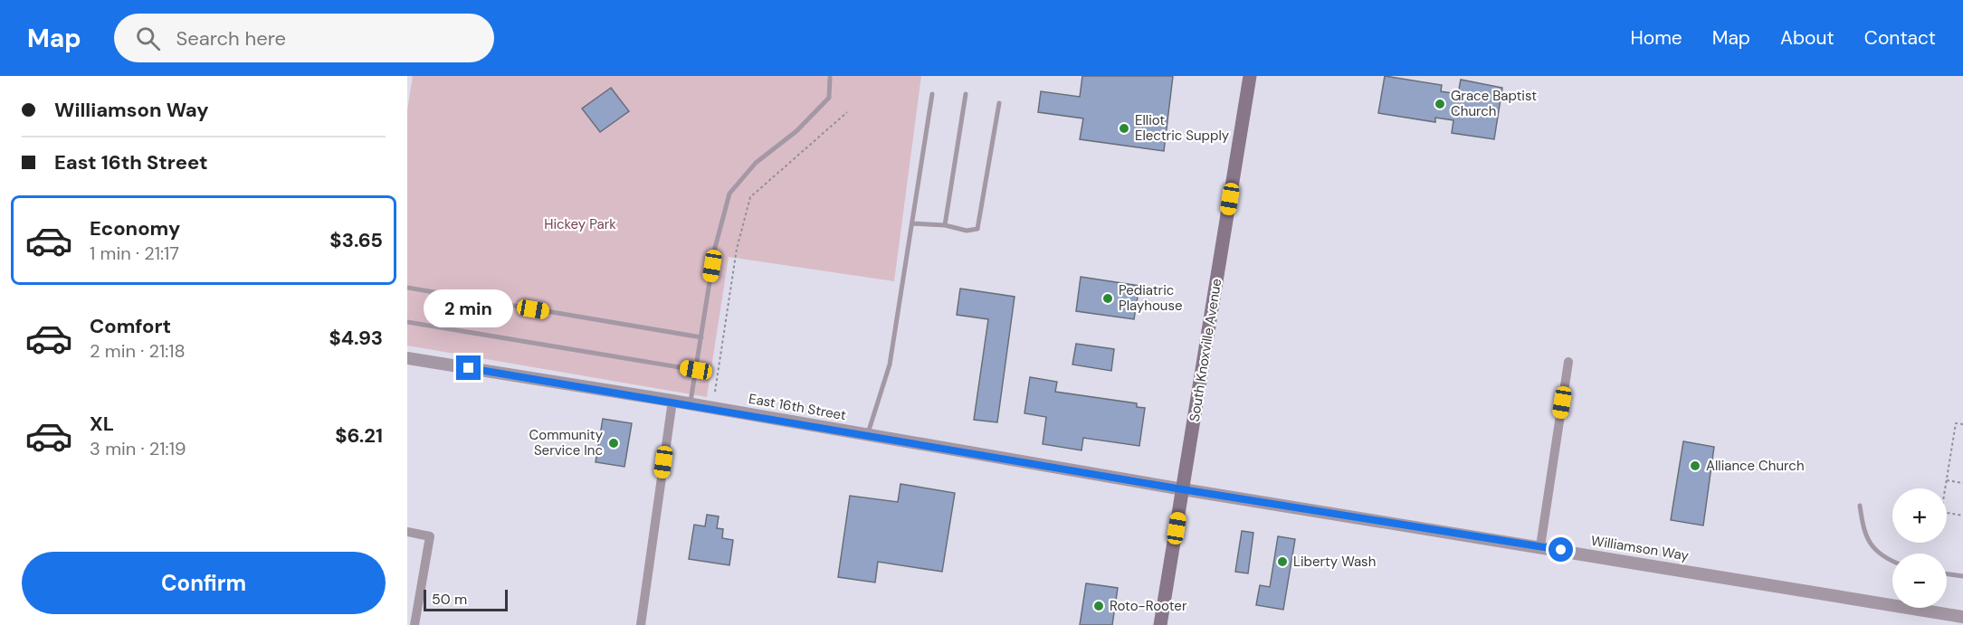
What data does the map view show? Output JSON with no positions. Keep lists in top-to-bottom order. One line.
{"streets":{"main road":["South Knoxville Avenue"],"street":["East 16th Street","Williamson Way"]},"crossings":[["South Knoxville Avenue","East 16th Street"],["South Knoxville Avenue","Williamson Way"],["East 16th Street","Williamson Way"]],"parks":["Hickey Park"],"places":["Grace Baptist Church","Elliot Electric Supply","Pediatric Playhouse","Community Service Inc","Alliance Church","Liberty Wash","Roto-Rooter"],"scale_bar":"50 m","page":{"header":"Map","search":"Search here","nav":["Home","Map","About","Contact"],"banner":["Williamson Way","East 16th Street"],"list":[{"name":"Economy","note":"1 min · 21:17","value":"$3.65"},{"name":"Comfort","note":"2 min · 21:18","value":"$4.93"},{"name":"XL","note":"3 min · 21:19","value":"$6.21"}],"bubble":"2 min","map_buttons":["+","−"],"buttons":"Confirm","scale":"50 m"}}
